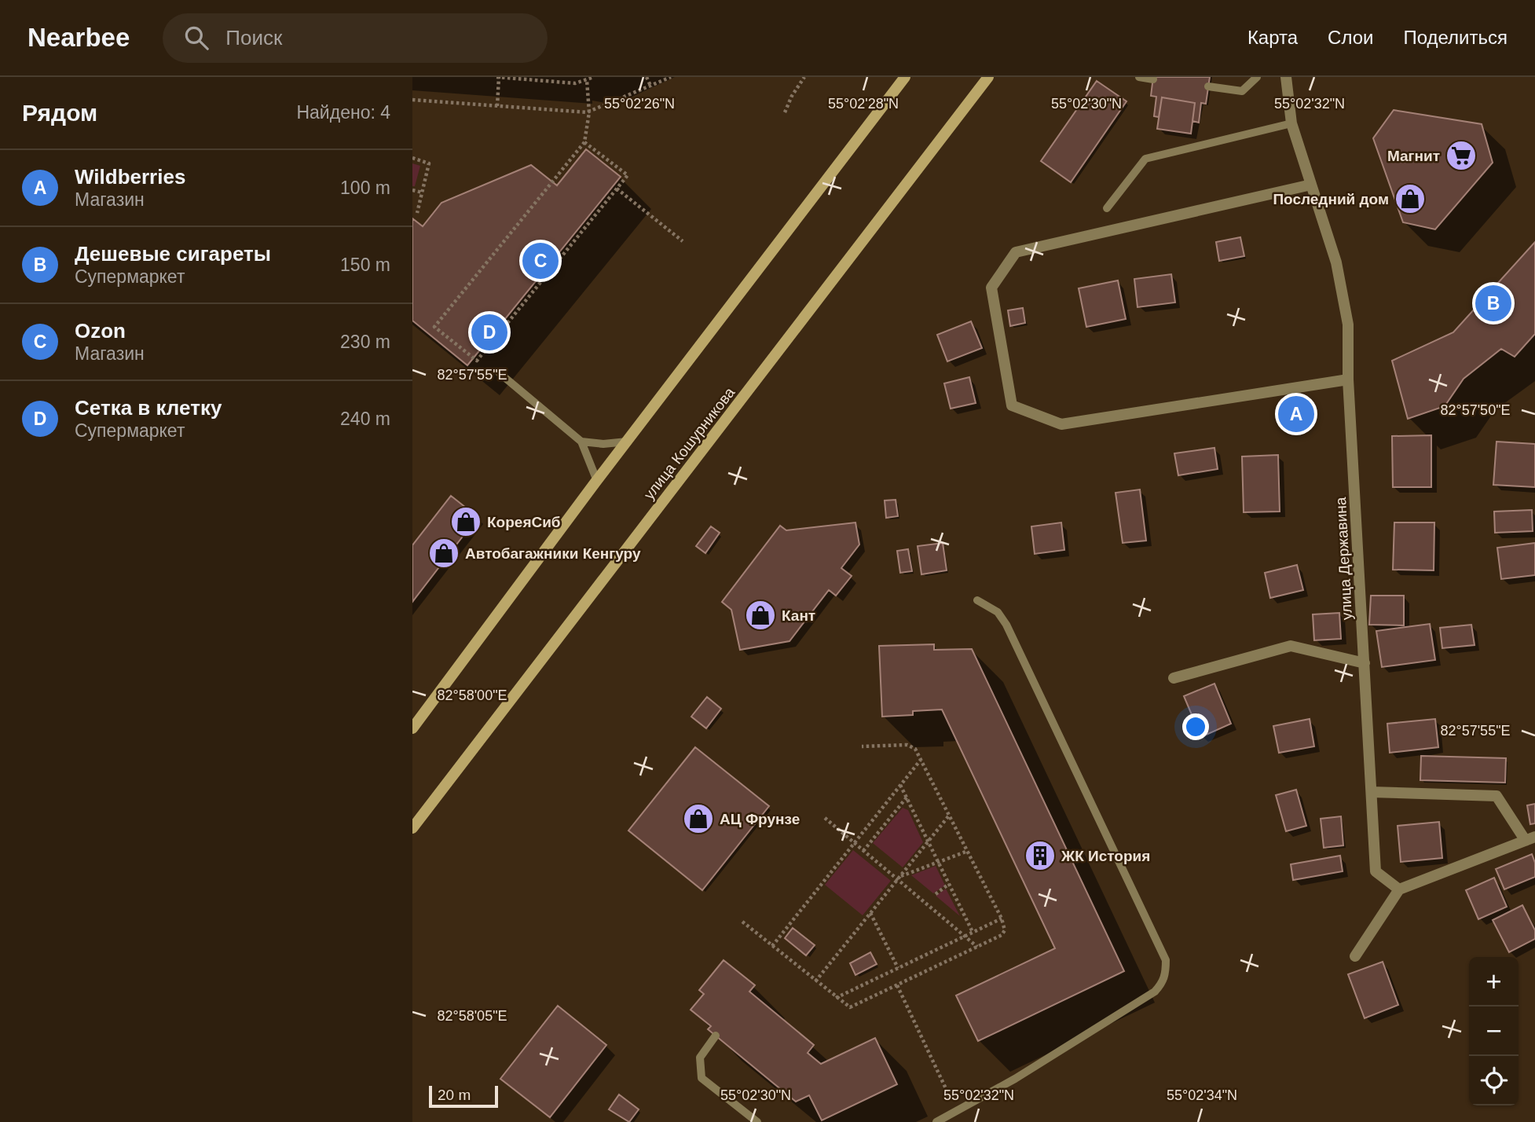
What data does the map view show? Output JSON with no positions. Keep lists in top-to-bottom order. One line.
{"streets":{"main road":["улица Кошурникова"],"street":["улица Державина"]},"places":{"supermarket":["Магнит"],"shop":["Последний дом","КореяСиб","Автобагажники Кенгуру","Кант","АЦ Фрунзе"],"building":["ЖК История"]},"scale_bar":"20 m","page":{"header":"Nearbee","search":"Поиск","nav":["Карта","Слои","Поделиться"],"heading":["Рядом","Найдено: 4"],"list":[{"mark":"A","name":"Wildberries","note":"Магазин","value":"100 m"},{"mark":"B","name":"Дешевые сигареты","note":"Супермаркет","value":"150 m"},{"mark":"C","name":"Ozon","note":"Магазин","value":"230 m"},{"mark":"D","name":"Сетка в клетку","note":"Супермаркет","value":"240 m"}],"pins":["C","B","D","A"],"map_buttons":["+","−"],"scale":"20 m"},"coordinates":["55°02'26\"N","55°02'28\"N","55°02'30\"N","55°02'32\"N","82°57'55\"E","82°57'50\"E","82°58'00\"E","82°58'05\"E","55°02'34\"N"]}
